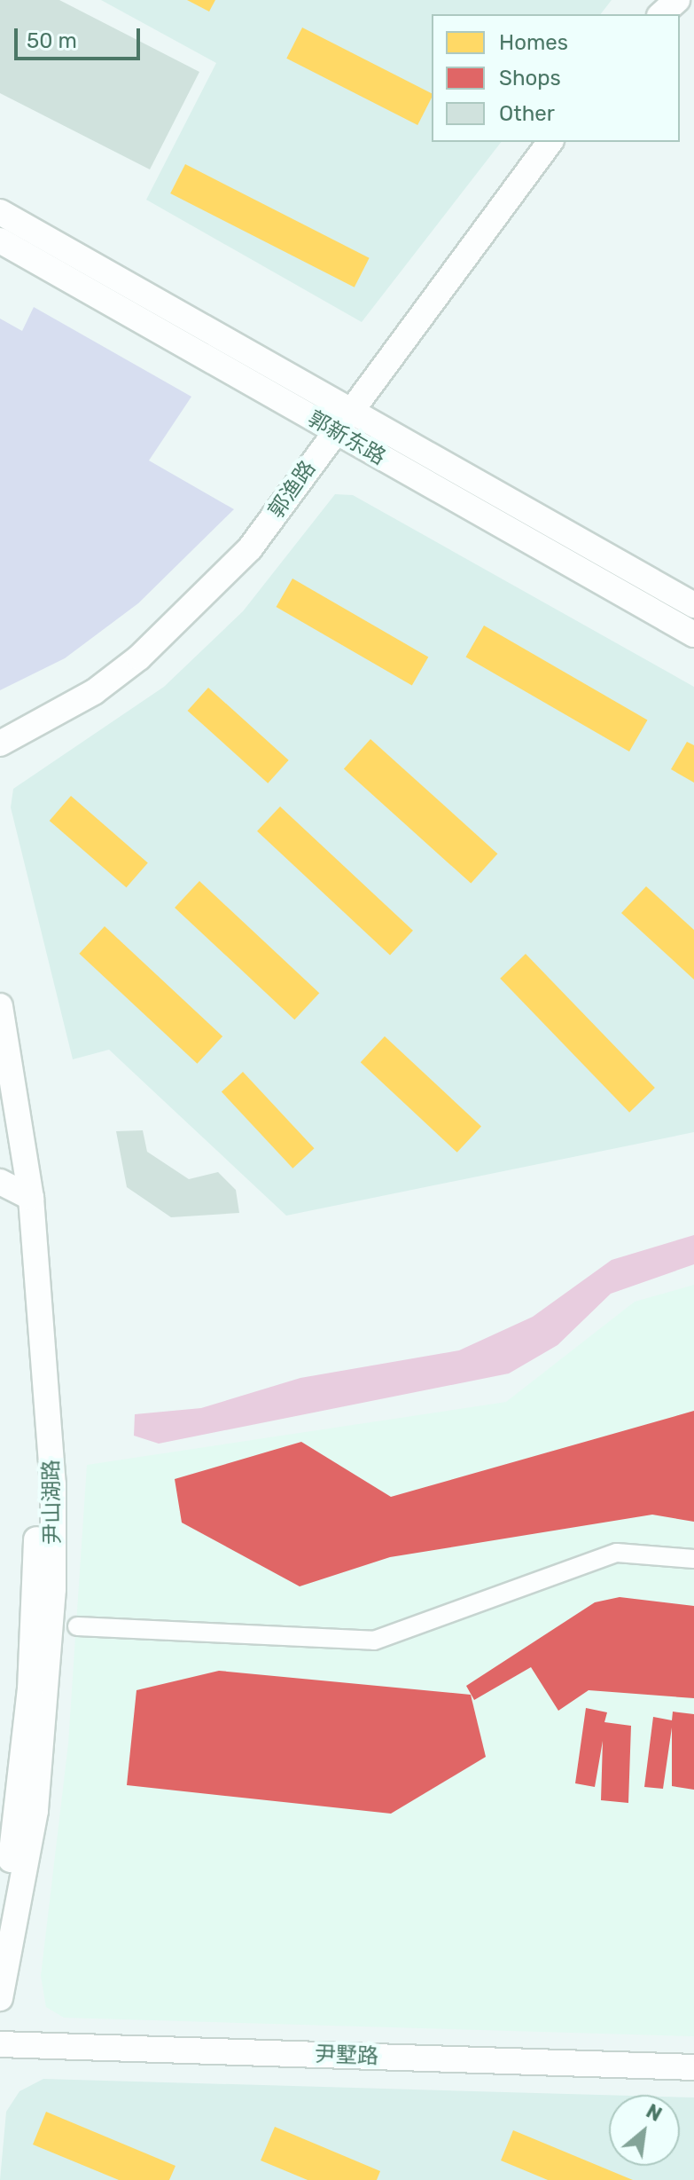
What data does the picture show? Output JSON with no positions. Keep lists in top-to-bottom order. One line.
{"streets":{"main road":["郭新东路","郭渔路","尹山湖路","尹墅路"]},"crossings":[["郭新东路","郭渔路"]],"legend":["Homes","Shops","Other"],"scale_bar":"50 m","north":"top right"}
